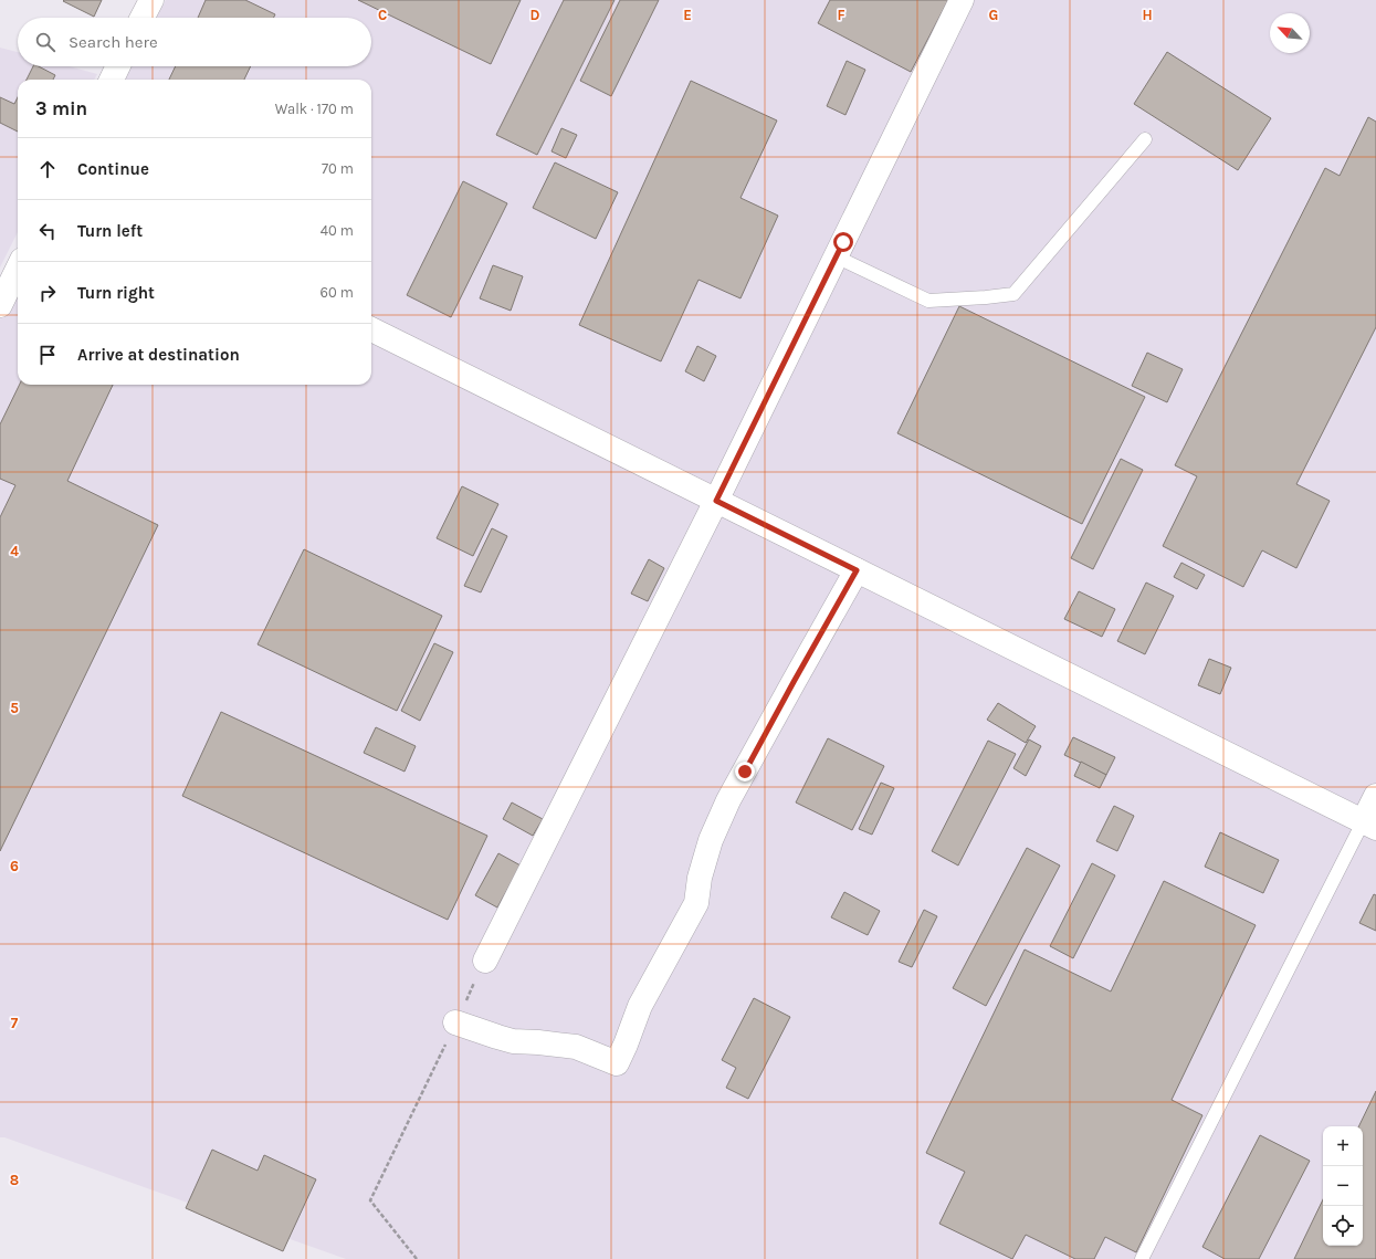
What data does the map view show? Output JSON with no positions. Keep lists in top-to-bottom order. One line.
{"north":"top left","page":{"search":"Search here","heading":["3 min","Walk · 170 m"],"list":[["Continue","70 m"],["Turn left","40 m"],["Turn right","60 m"],"Arrive at destination"],"map_buttons":["+","−"]},"grid":{"columns":["C","D","E","F","G","H"],"rows":["4","5","6","7","8"]}}
